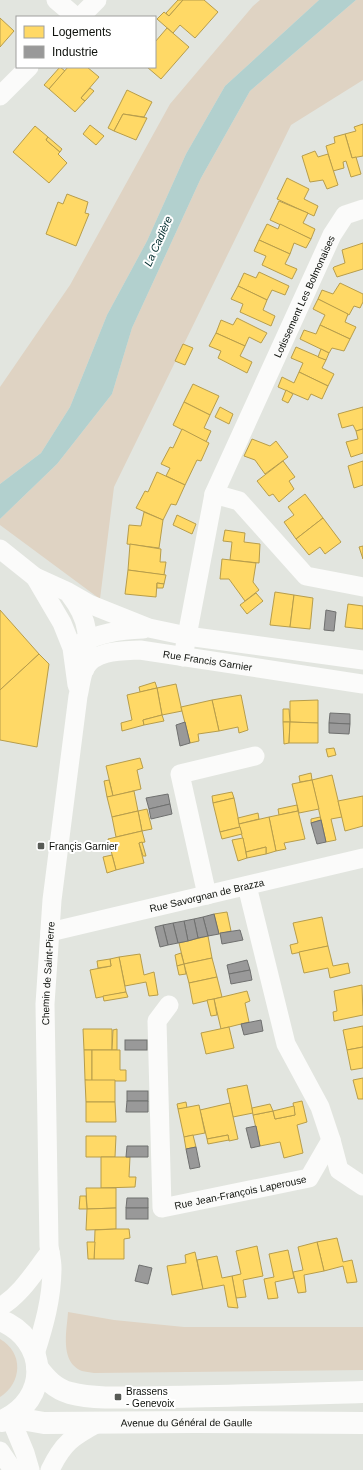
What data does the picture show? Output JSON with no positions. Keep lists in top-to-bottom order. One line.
{"streets":{"street":["Lotissement Les Bolmonaises","Rue Francis Garnier","Rue Savorgnan de Brazza","Chemin de Saint-Pierre","Rue Jean-François Laperouse","Avenue du Général de Gaulle"]},"crossings":[["Lotissement Les Bolmonaises","Rue Francis Garnier"],["Rue Savorgnan de Brazza","Chemin de Saint-Pierre"]],"water":["La Cadière"],"places":{"transit":["Françis Garnier","Brassens - Genevoix"]},"legend":["Logements","Industrie"]}
